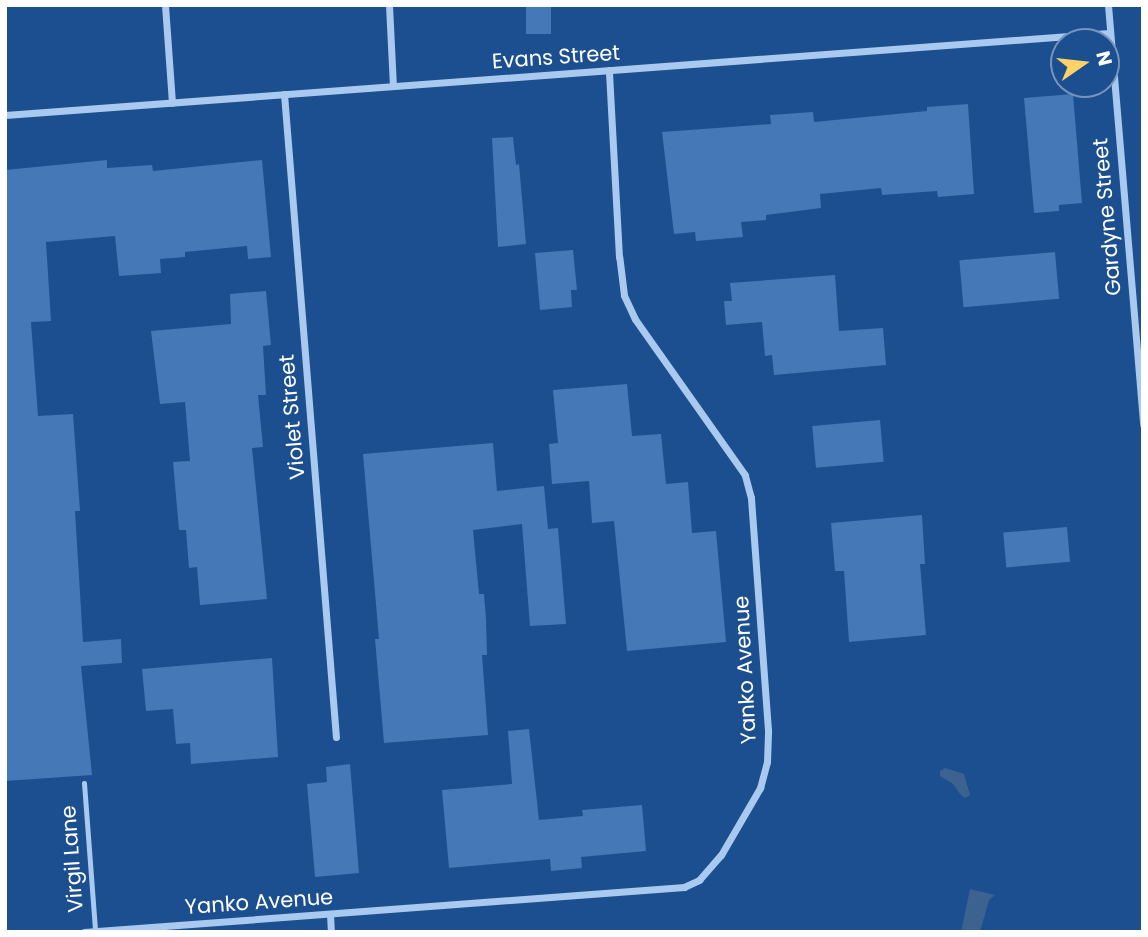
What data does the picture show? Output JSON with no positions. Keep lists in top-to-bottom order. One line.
{"streets":{"street":["Evans Street","Gardyne Street","Violet Street","Yanko Avenue"],"lane":["Virgil Lane"]},"crossings":[["Evans Street","Violet Street"],["Evans Street","Yanko Avenue"],["Yanko Avenue","Virgil Lane"]],"north":"right"}
